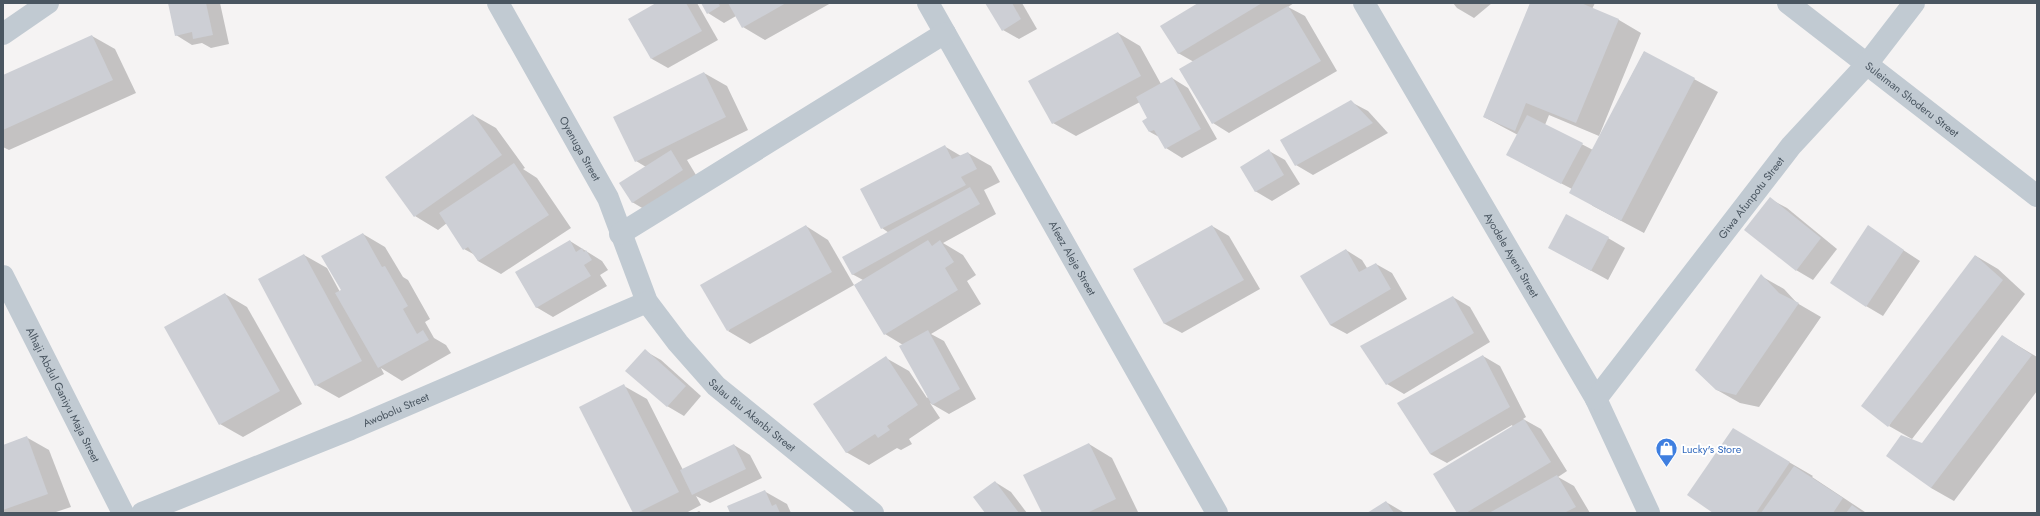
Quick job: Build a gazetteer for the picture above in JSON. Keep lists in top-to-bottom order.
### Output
{
  "streets": {
    "street": [
      "Suleiman Shoderu Street",
      "Oyenuga Street",
      "Giwa Afunpotu Street",
      "Ayodele Ayeni Street",
      "Afeez Aleje Street",
      "Alhaji Abdul Ganiyu Maja Street",
      "Awobolu Street",
      "Salau Biu Akanbi Street"
    ]
  },
  "crossings": [
    ["Suleiman Shoderu Street", "Giwa Afunpotu Street"],
    ["Oyenuga Street", "Awobolu Street"],
    ["Oyenuga Street", "Salau Biu Akanbi Street"],
    ["Giwa Afunpotu Street", "Ayodele Ayeni Street"],
    ["Awobolu Street", "Salau Biu Akanbi Street"]
  ],
  "places": {
    "shop": ["Lucky's Store"]
  }
}
